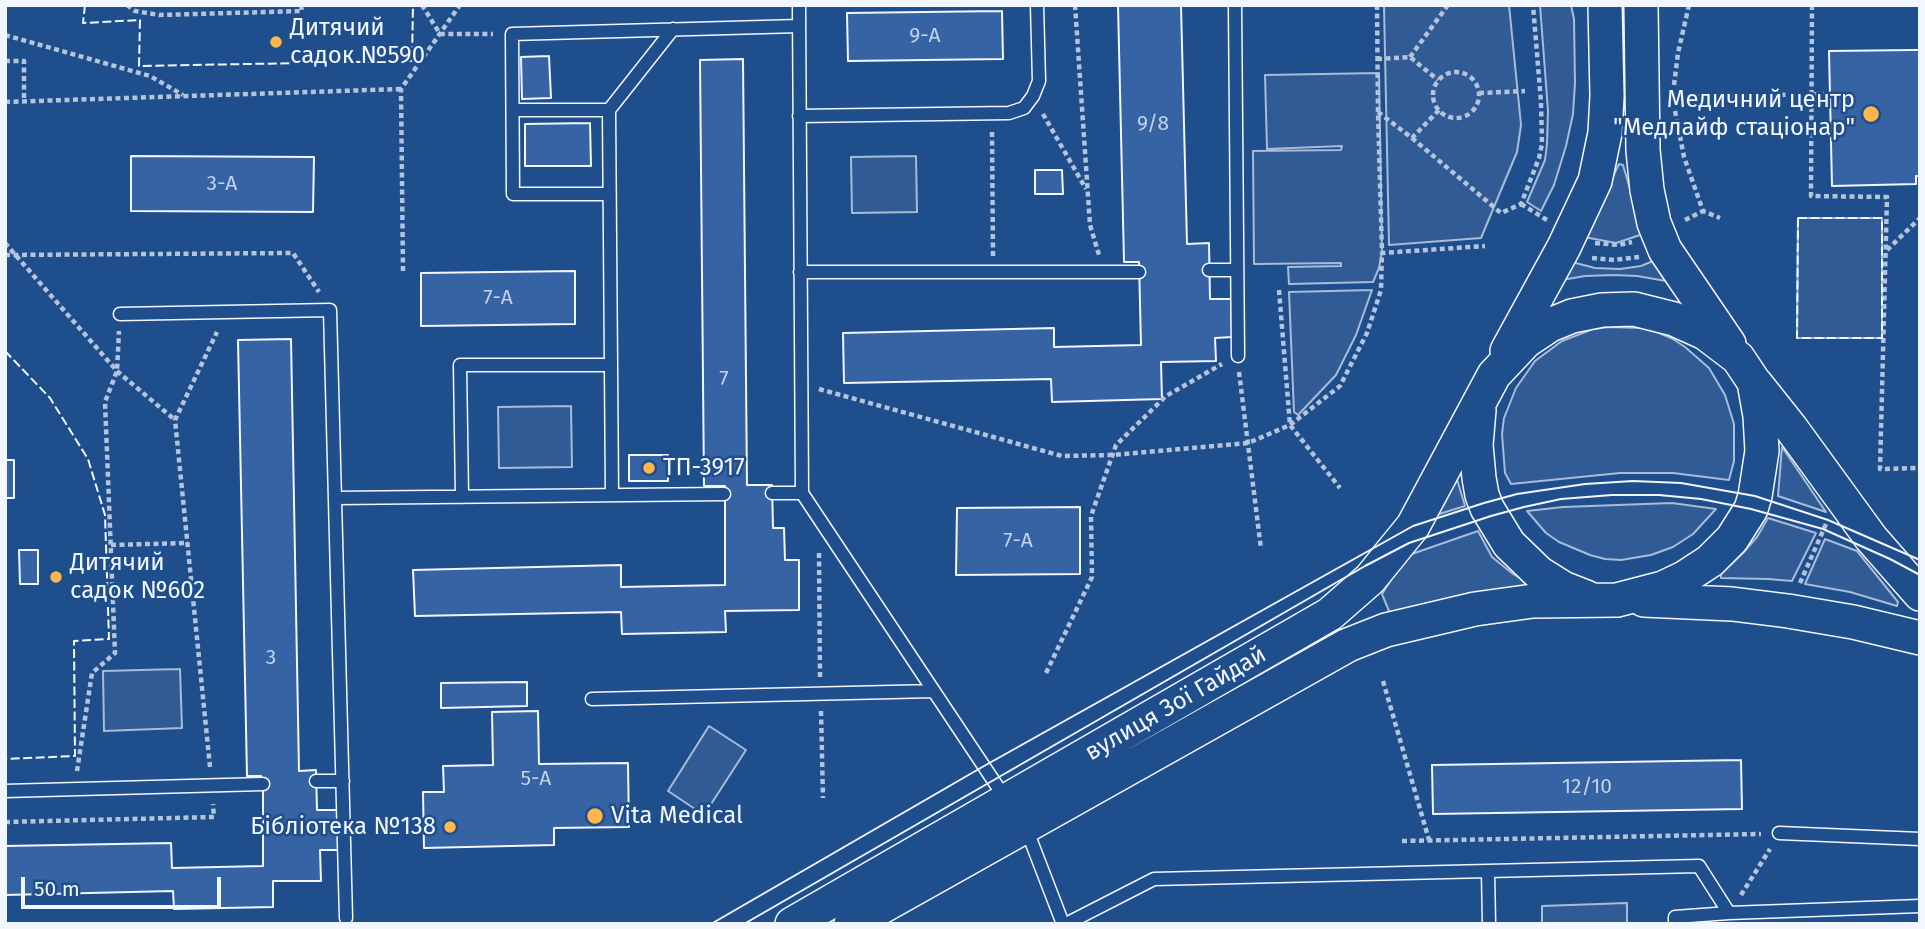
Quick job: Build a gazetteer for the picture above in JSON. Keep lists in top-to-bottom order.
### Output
{
  "streets": {
    "main road": ["вулиця Зої Гайдай"]
  },
  "places": [
    "Дитячий садок №590",
    "Медичний центр \"Медлайф стаціонар\"",
    "ТП-3917",
    "Дитячий садок №602",
    "Vita Medical",
    "Бібліотека №138"
  ],
  "house_numbers": [
    "9-А",
    "9/8",
    "3-А",
    "7-А",
    "7",
    "7-А",
    "3",
    "5-А",
    "12/10"
  ],
  "scale_bar": "50 m"
}
